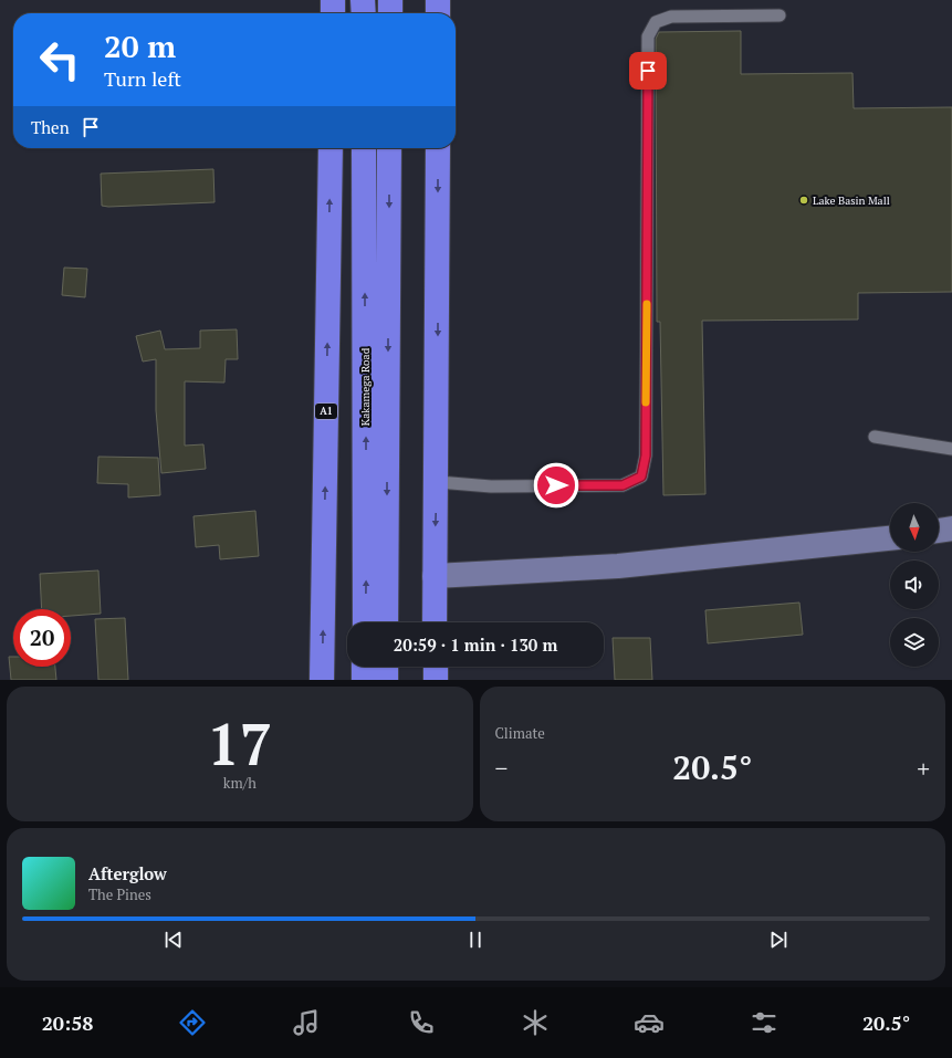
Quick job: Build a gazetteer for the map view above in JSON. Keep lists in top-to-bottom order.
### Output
{
  "streets": {
    "highway": ["Kakamega Road", "A1"]
  },
  "places": ["Lake Basin Mall"],
  "north": "bottom",
  "page": {
    "turn": ["20 m", "Turn left"],
    "then": "Then",
    "limit": "20",
    "trip": "20:59 · 1 min · 130 m",
    "tile": [
      ["17", "km/h"],
      "Climate"
    ],
    "heat": ["−", "20.5°", "+"],
    "song": ["Afterglow", "The Pines"],
    "tabs": ["20:58", "20.5°"]
  }
}
